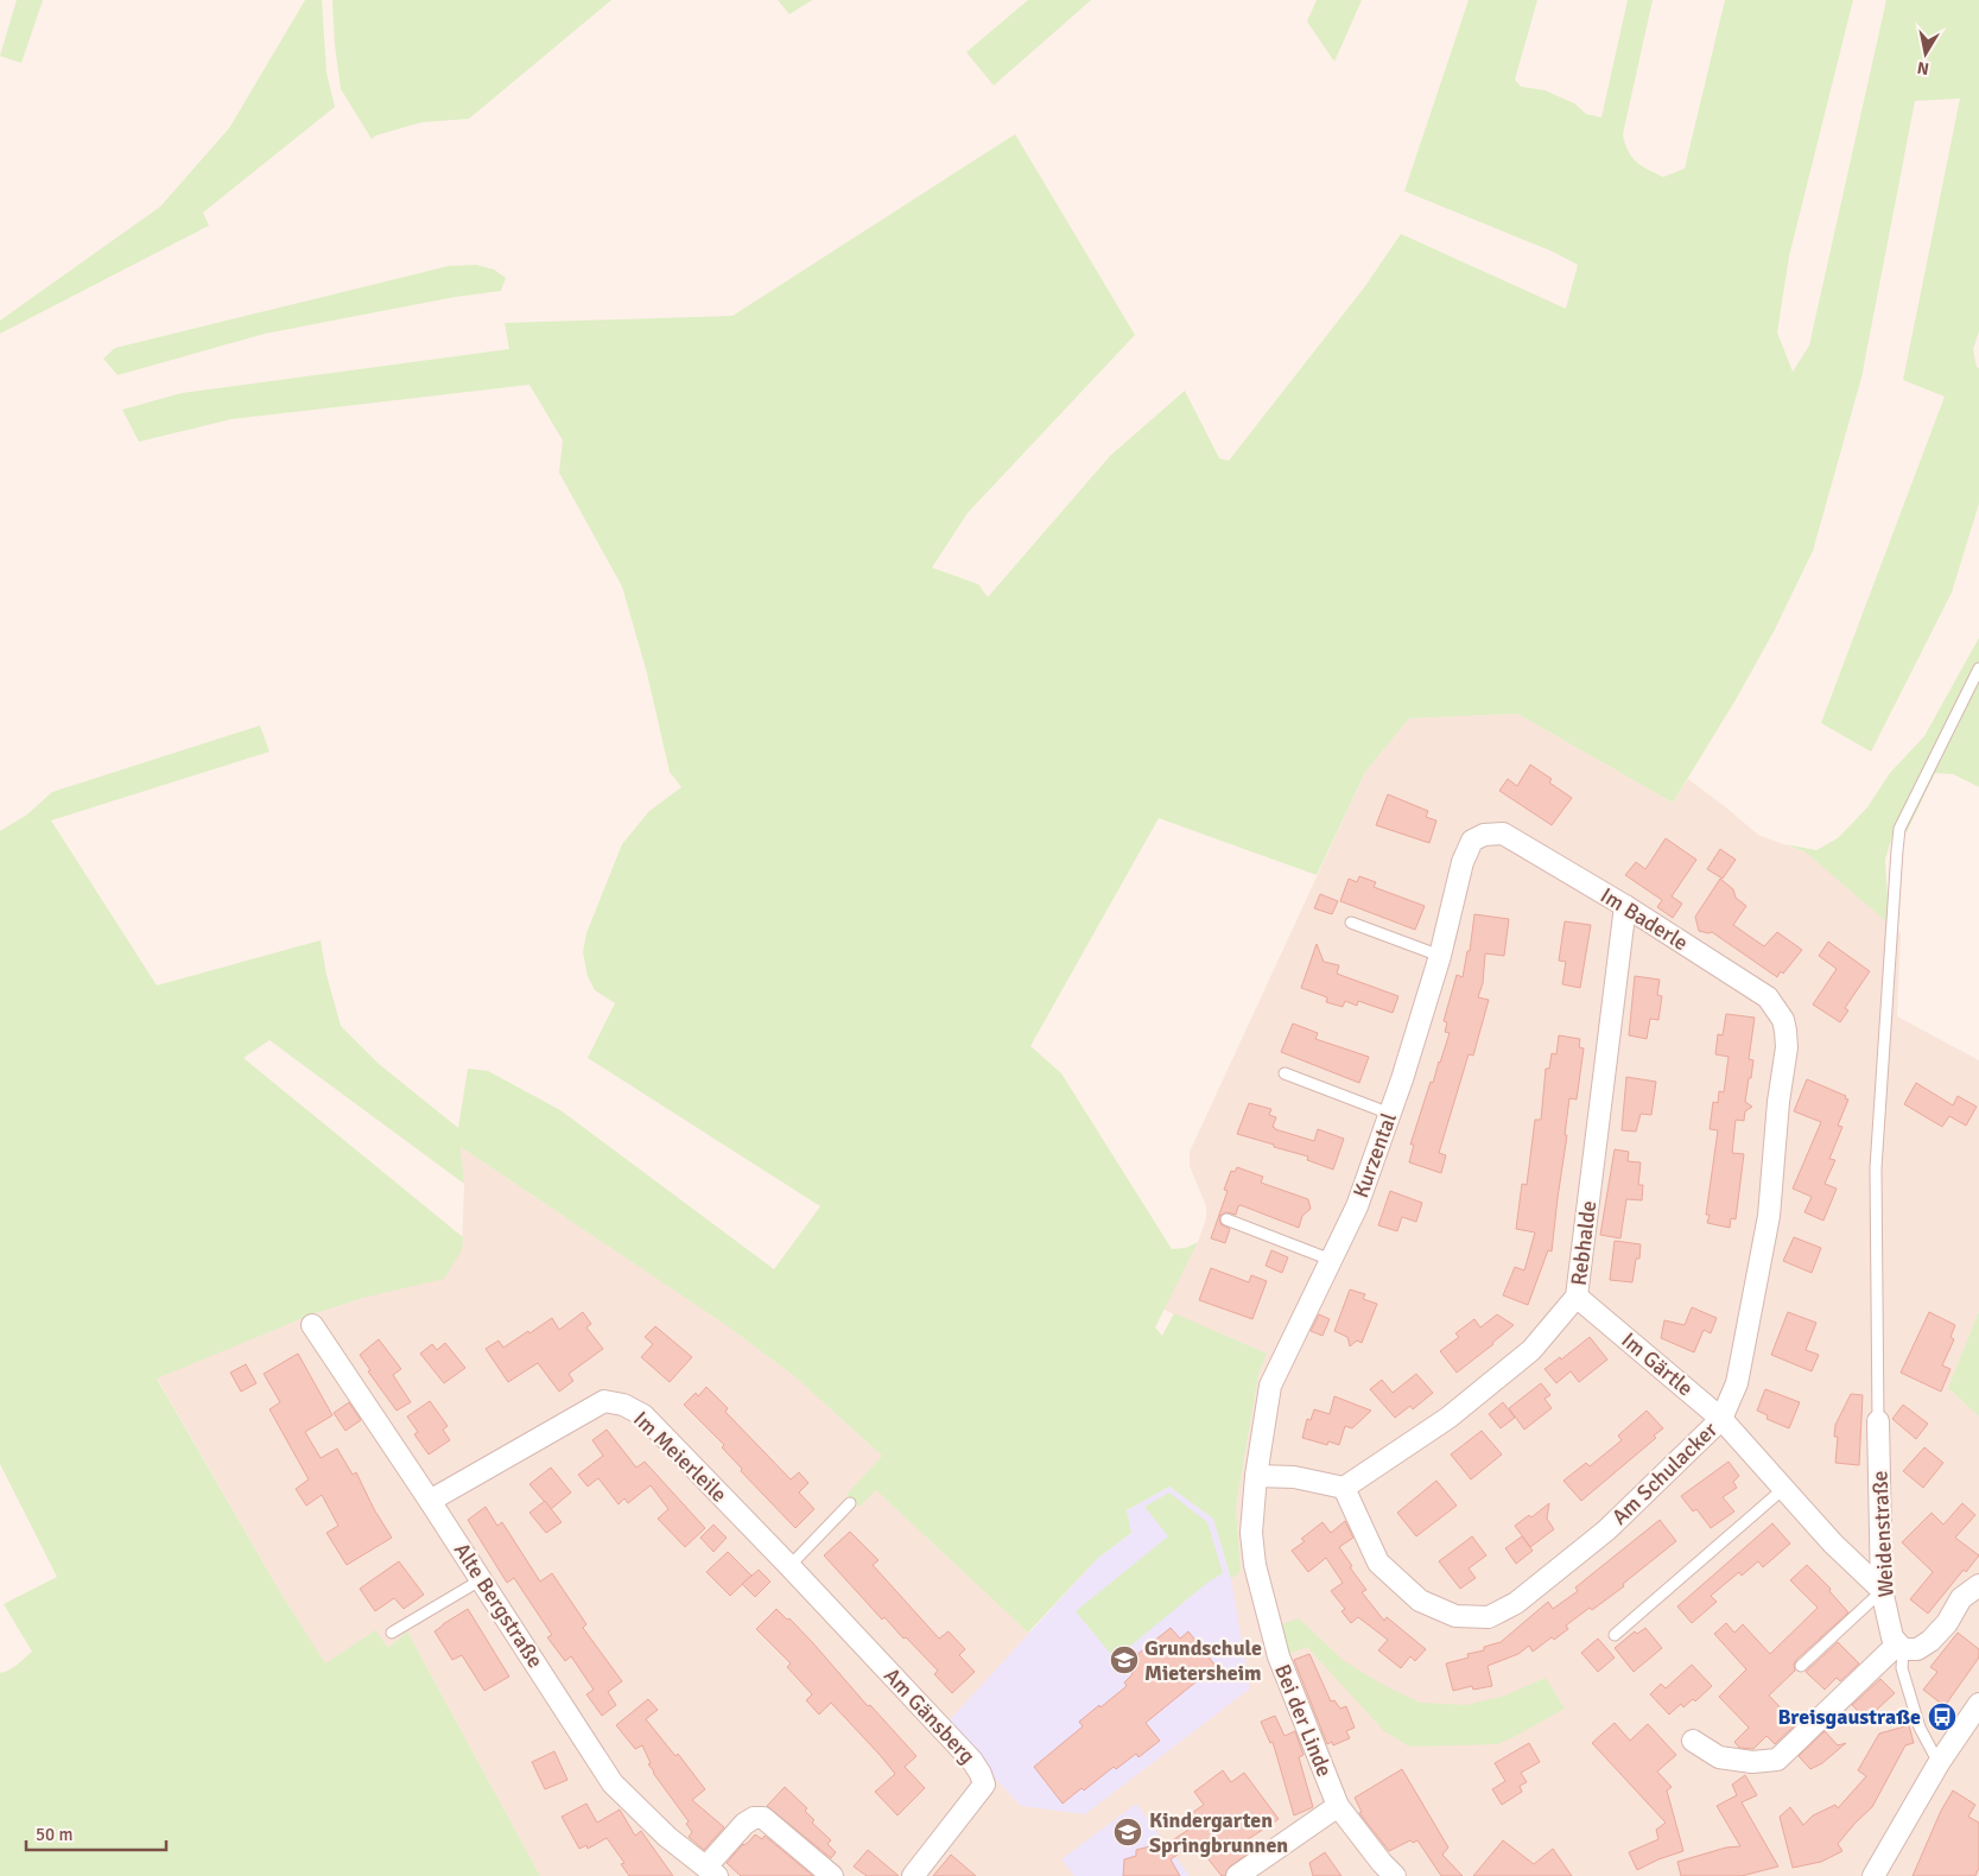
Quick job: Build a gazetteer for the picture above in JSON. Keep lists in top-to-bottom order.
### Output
{
  "streets": {
    "street": [
      "Im Baderle",
      "Kurzental",
      "Rebhalde",
      "Im Gärtle",
      "Im Meierleile",
      "Am Schulacker",
      "Weidenstraße",
      "Alte Bergstraße",
      "Am Gänsberg",
      "Bei der Linde"
    ]
  },
  "crossings": [
    ["Im Baderle", "Kurzental"],
    ["Im Baderle", "Rebhalde"],
    ["Im Baderle", "Am Schulacker"],
    ["Kurzental", "Bei der Linde"],
    ["Rebhalde", "Im Gärtle"],
    ["Rebhalde", "Am Schulacker"],
    ["Im Gärtle", "Am Schulacker"],
    ["Im Gärtle", "Weidenstraße"],
    ["Im Meierleile", "Alte Bergstraße"],
    ["Im Meierleile", "Am Gänsberg"]
  ],
  "places": {
    "school or university": ["Grundschule Mietersheim", "Kindergarten Springbrunnen"],
    "bus stop": ["Breisgaustraße"]
  },
  "scale_bar": "50 m",
  "north": "bottom"
}
